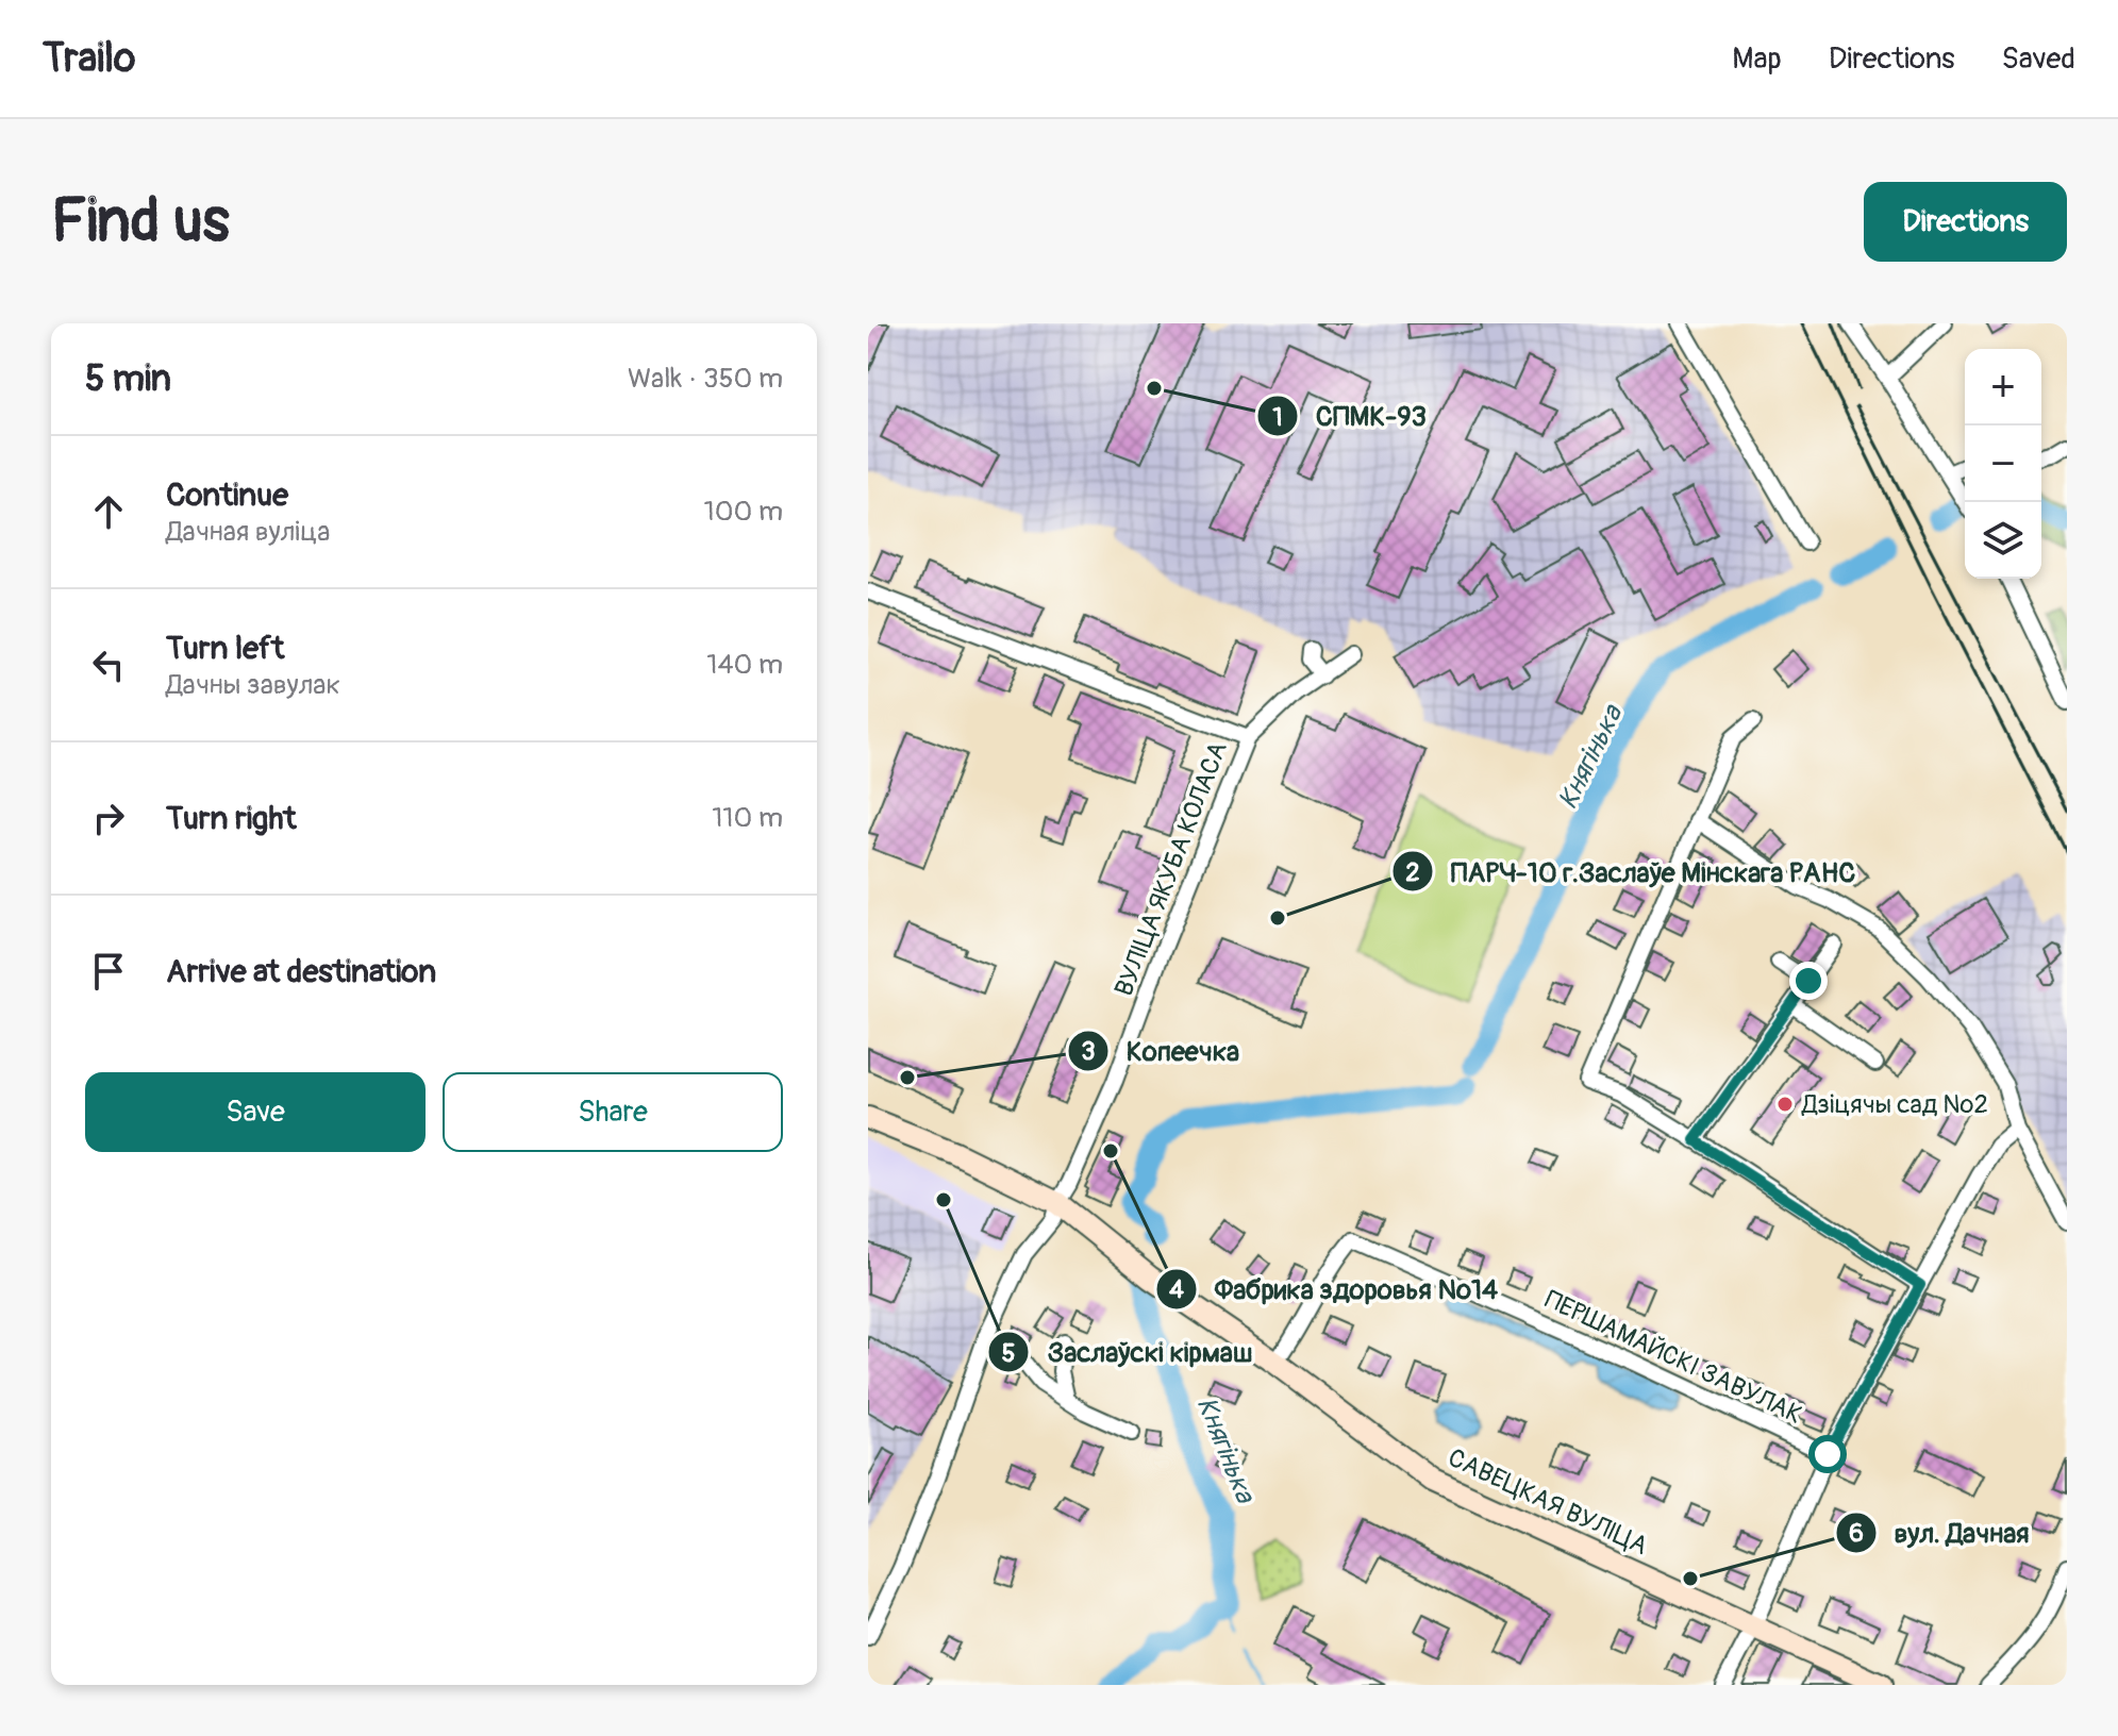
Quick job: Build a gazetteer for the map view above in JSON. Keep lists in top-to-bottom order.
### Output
{
  "streets": {
    "main road": ["САВЕЦКАЯ ВУЛІЦА"],
    "street": ["ВУЛІЦА ЯКУБА КОЛАСА", "ПЕРШАМАЙСКІ ЗАВУЛАК"]
  },
  "crossings": [
    ["ВУЛІЦА ЯКУБА КОЛАСА", "САВЕЦКАЯ ВУЛІЦА"],
    ["ПЕРШАМАЙСКІ ЗАВУЛАК", "САВЕЦКАЯ ВУЛІЦА"]
  ],
  "water": ["Княгінька"],
  "places": [
    "СПМК-93",
    "ПАРЧ-10 г.Заслаўе Мінскага РАНС",
    "Копеечка",
    "Дзіцячы сад №2",
    "Фабрика здоровья №14",
    "Заслаўскі кірмаш",
    "вул. Дачная"
  ],
  "page": {
    "header": "Trailo",
    "nav": ["Map", "Directions", "Saved"],
    "buttons": [
      "Directions",
      ["Save", "Share"]
    ],
    "title": "Find us",
    "heading": ["5 min", "Walk · 350 m"],
    "map_buttons": ["+", "−"],
    "list": [
      ["Continue", "Дачная вуліца", "100 m"],
      ["Turn left", "Дачны завулак", "140 m"],
      ["Turn right", "110 m"],
      "Arrive at destination"
    ]
  }
}
